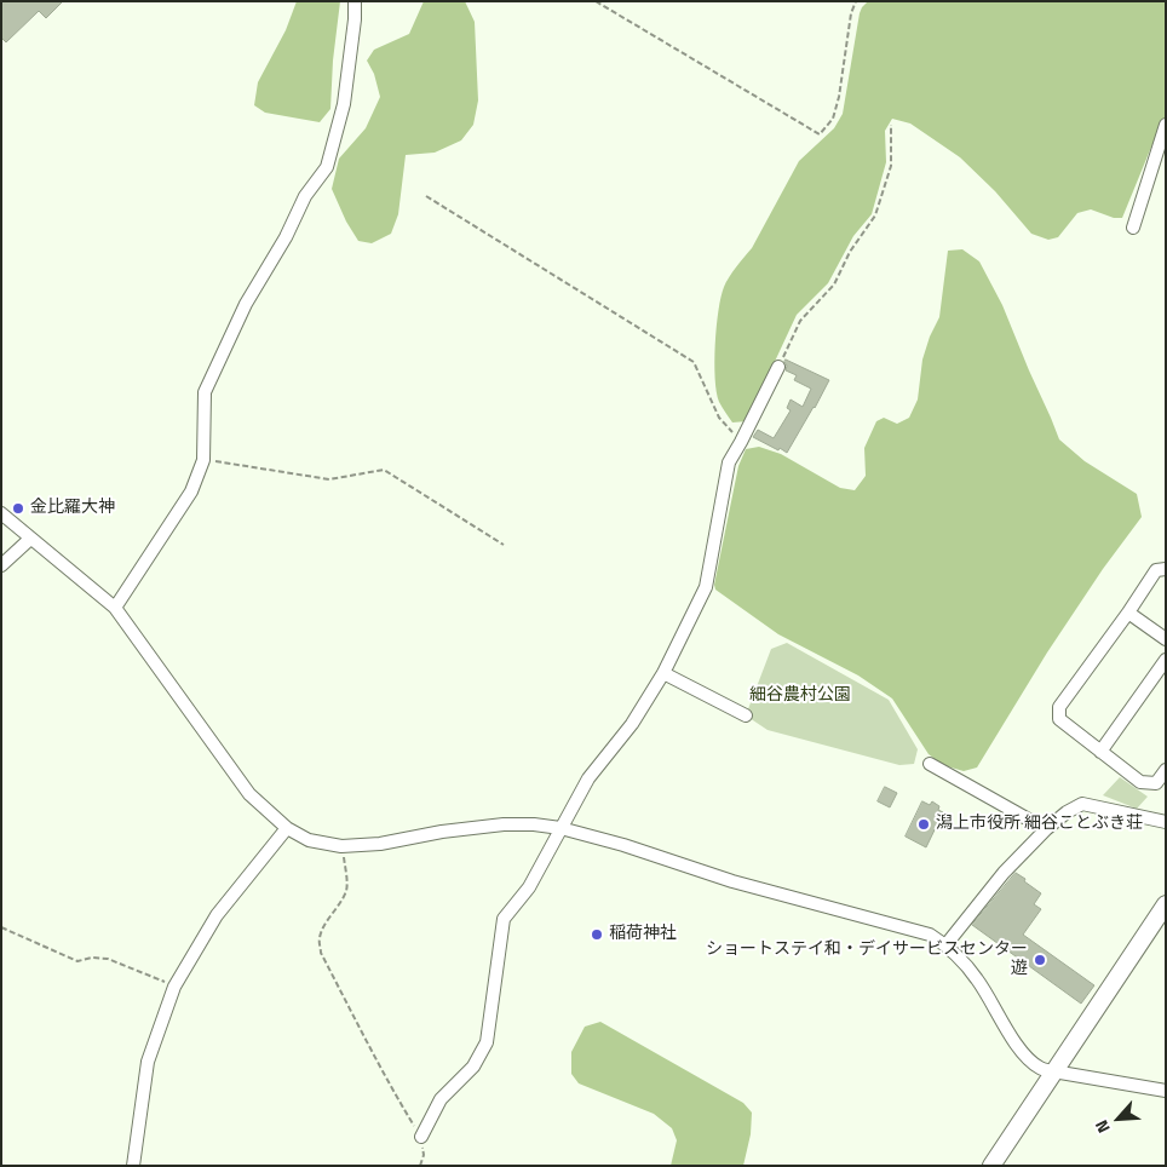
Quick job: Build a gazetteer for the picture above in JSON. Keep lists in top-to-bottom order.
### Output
{
  "parks": ["細谷農村公園"],
  "places": [
    "金比羅大神",
    "潟上市役所 細谷ことぶき荘",
    "稲荷神社",
    "ショートステイ和・デイサービスセンター 遊"
  ],
  "north": "bottom left"
}
